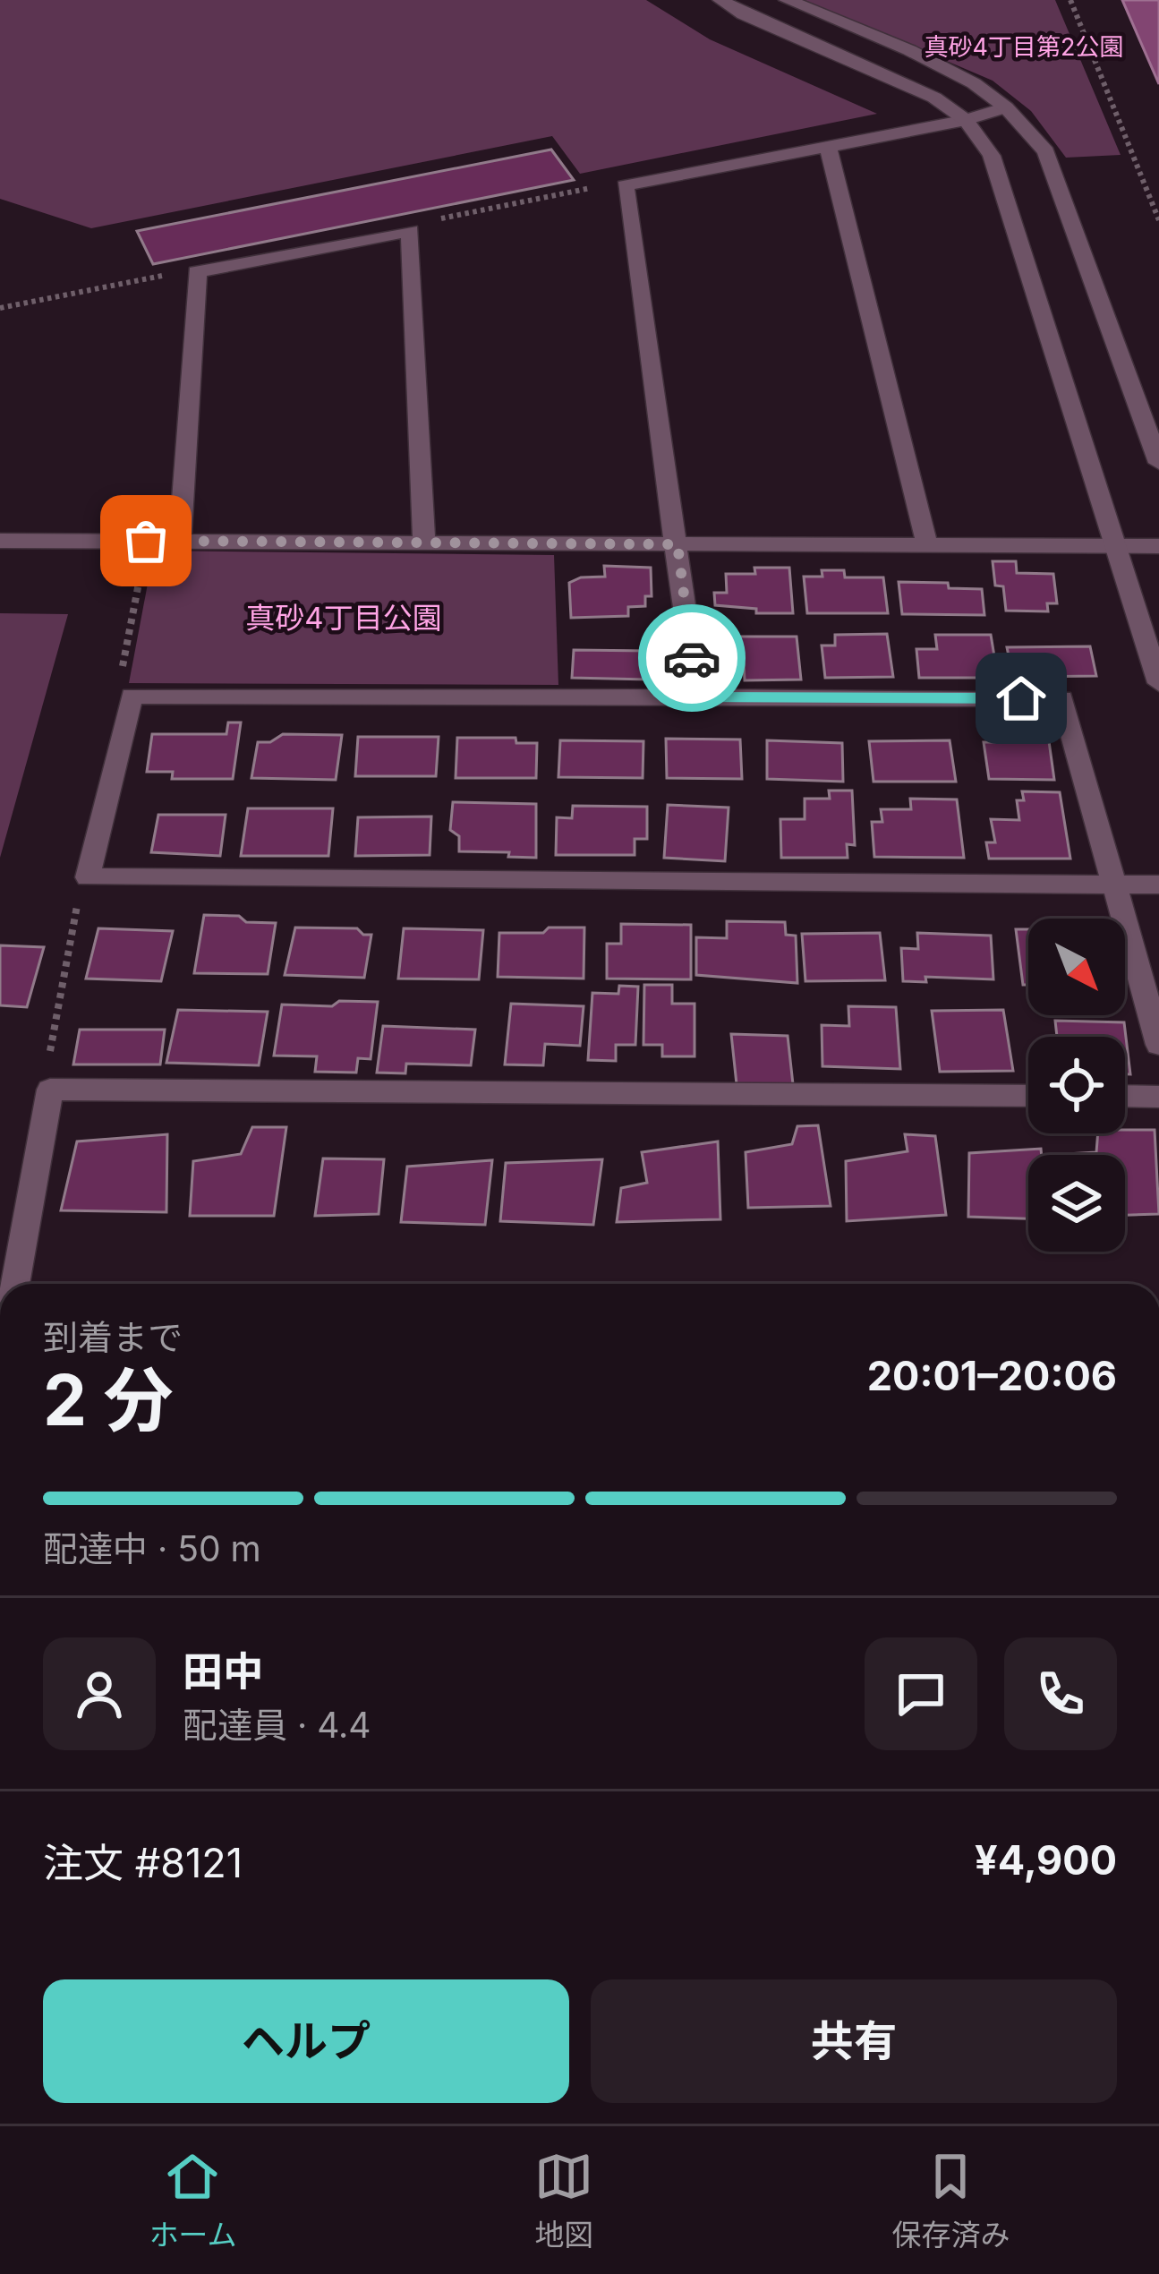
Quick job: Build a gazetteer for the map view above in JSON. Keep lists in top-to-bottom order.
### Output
{
  "parks": ["真砂4丁目第2公園", "真砂4丁目公園"],
  "north": "bottom right",
  "page": {
    "heading": ["2 分", "到着まで", "20:01–20:06"],
    "panel": [
      "田中",
      "配達員 · 4.4",
      "注文 #8121",
      "¥4,900"
    ],
    "bar": "配達中 · 50 m",
    "buttons": ["ヘルプ", "共有"],
    "tabs": ["ホーム", "地図", "保存済み"]
  }
}
